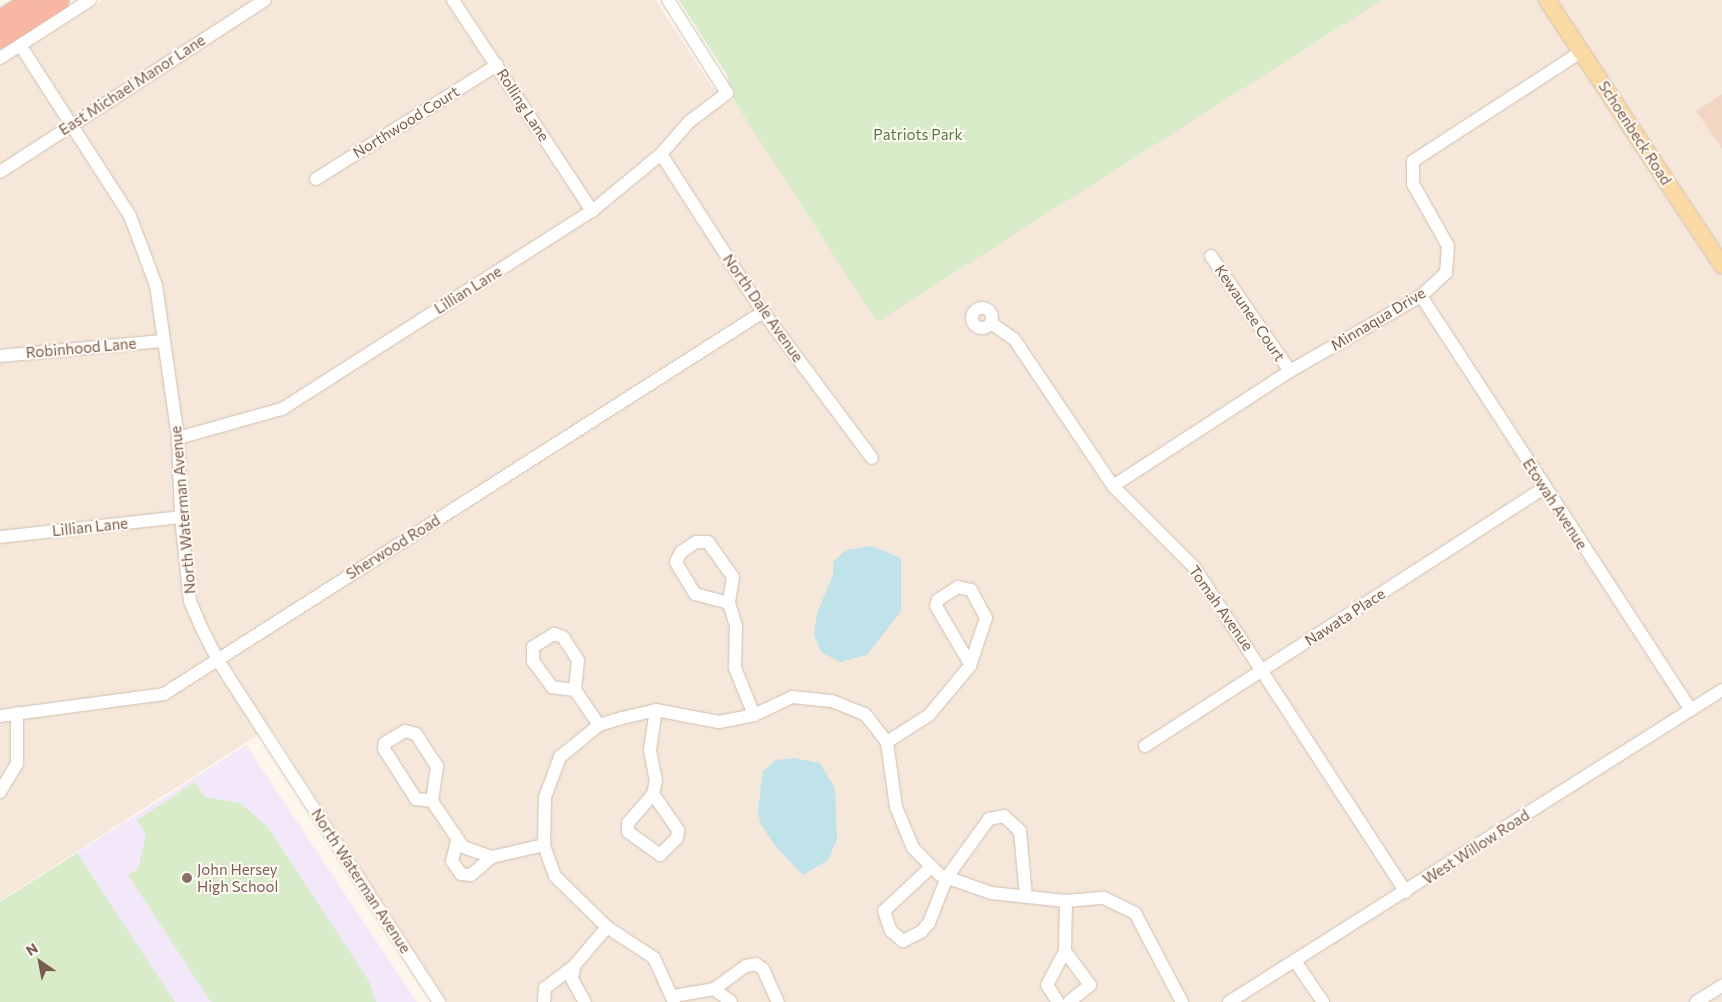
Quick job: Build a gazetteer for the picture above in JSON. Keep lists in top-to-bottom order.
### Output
{
  "streets": {
    "main road": ["Schoenbeck Road"],
    "street": [
      "East Michael Manor Lane",
      "Rolling Lane",
      "Northwood Court",
      "Lillian Lane",
      "North Dale Avenue",
      "Kewaunee Court",
      "Minnaqua Drive",
      "Robinhood Lane",
      "Etowah Avenue",
      "North Waterman Avenue",
      "Sherwood Road",
      "Tomah Avenue",
      "Nawata Place",
      "West Willow Road"
    ]
  },
  "crossings": [
    ["East Michael Manor Lane", "North Waterman Avenue"],
    ["Rolling Lane", "Northwood Court"],
    ["Rolling Lane", "Lillian Lane"],
    ["Schoenbeck Road", "Minnaqua Drive"],
    ["Lillian Lane", "North Dale Avenue"],
    ["Lillian Lane", "North Waterman Avenue"],
    ["North Dale Avenue", "Sherwood Road"],
    ["Kewaunee Court", "Minnaqua Drive"],
    ["Minnaqua Drive", "Etowah Avenue"],
    ["Minnaqua Drive", "Tomah Avenue"],
    ["Robinhood Lane", "North Waterman Avenue"],
    ["Etowah Avenue", "Nawata Place"],
    ["Etowah Avenue", "West Willow Road"],
    ["North Waterman Avenue", "Sherwood Road"],
    ["Tomah Avenue", "Nawata Place"],
    ["Tomah Avenue", "West Willow Road"]
  ],
  "parks": ["Patriots Park"],
  "places": ["John Hersey High School"],
  "north": "top left"
}
